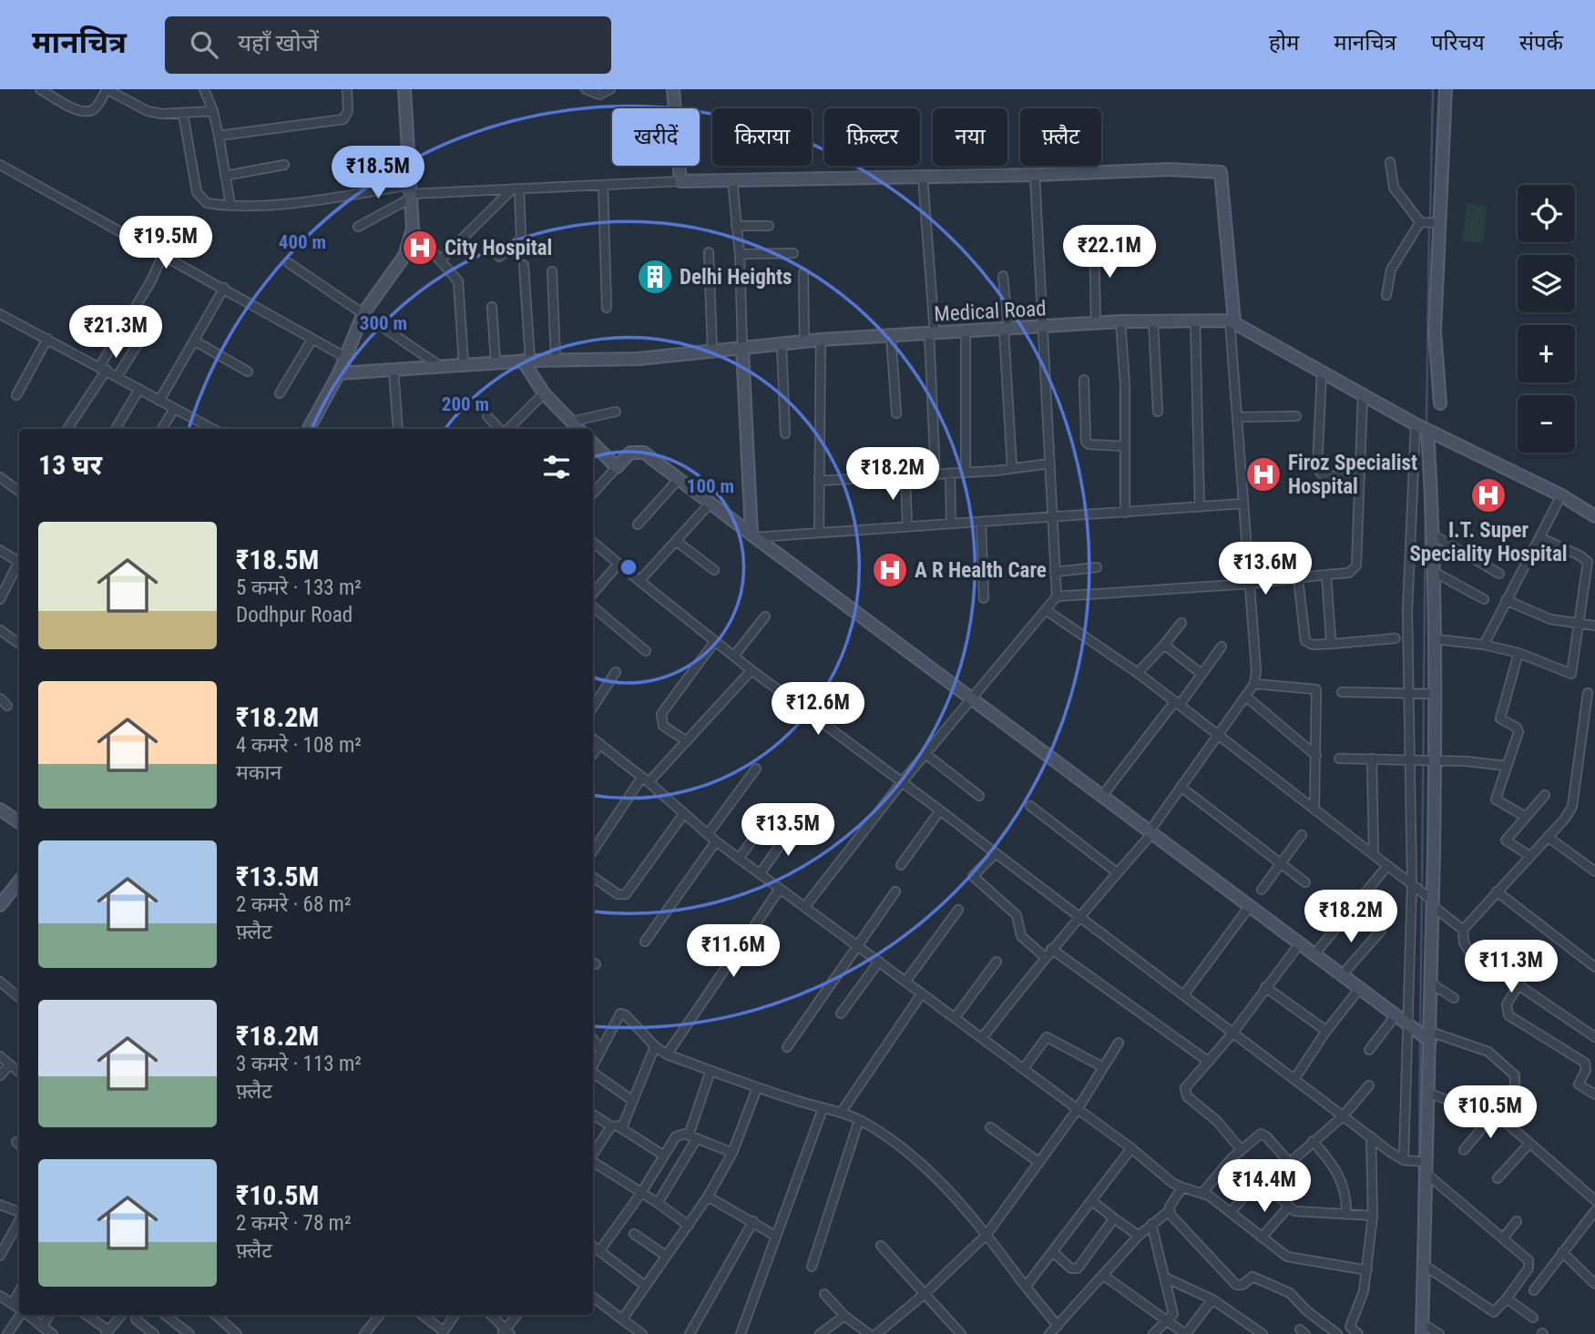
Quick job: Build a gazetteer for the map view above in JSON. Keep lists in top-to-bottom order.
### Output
{
  "streets": {
    "street": ["Medical Road"]
  },
  "places": {
    "hospital": [
      "City Hospital",
      "Firoz Specialist Hospital",
      "I.T. Super Speciality Hospital",
      "A R Health Care"
    ],
    "building": ["Delhi Heights"]
  },
  "page": {
    "header": "मानचित्र",
    "search": "यहाँ खोजें",
    "nav": [
      "होम",
      "मानचित्र",
      "परिचय",
      "संपर्क"
    ],
    "chip": [
      "खरीदें",
      "किराया",
      "फ़िल्टर",
      "नया",
      "फ़्लैट"
    ],
    "price": [
      "₹18.5M",
      "₹19.5M",
      "₹22.1M",
      "₹21.3M",
      "₹18.2M",
      "₹13.6M",
      "₹12.6M",
      "₹13.5M",
      "₹18.2M",
      "₹11.6M",
      "₹11.3M",
      "₹10.5M",
      "₹14.4M"
    ],
    "map_buttons": ["+", "−"],
    "heading": "13 घर",
    "list": [
      {
        "name": "₹18.5M",
        "note": "5 कमरे · 133 m² · Dodhpur Road"
      },
      {
        "name": "₹18.2M",
        "note": "4 कमरे · 108 m² · मकान"
      },
      {
        "name": "₹13.5M",
        "note": "2 कमरे · 68 m² · फ़्लैट"
      },
      {
        "name": "₹18.2M",
        "note": "3 कमरे · 113 m² · फ़्लैट"
      },
      {
        "name": "₹10.5M",
        "note": "2 कमरे · 78 m² · फ़्लैट"
      }
    ]
  },
  "rings": [
    "400 m",
    "300 m",
    "200 m",
    "100 m"
  ]
}
